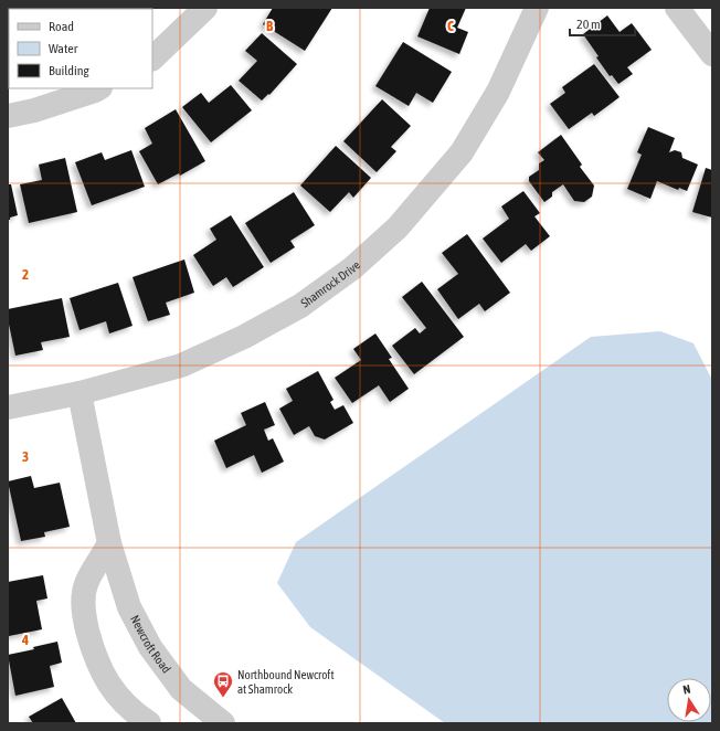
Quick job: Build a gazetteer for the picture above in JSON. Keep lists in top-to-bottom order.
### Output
{
  "streets": {
    "street": ["Shamrock Drive", "Newcroft Road"]
  },
  "crossings": [
    ["Shamrock Drive", "Newcroft Road"]
  ],
  "places": {
    "bus stop": ["Northbound Newcroft at Shamrock"]
  },
  "legend": ["Road", "Water", "Building"],
  "scale_bar": "20 m",
  "north": "top",
  "grid": {
    "columns": ["B", "C"],
    "rows": ["2", "3", "4"]
  }
}
